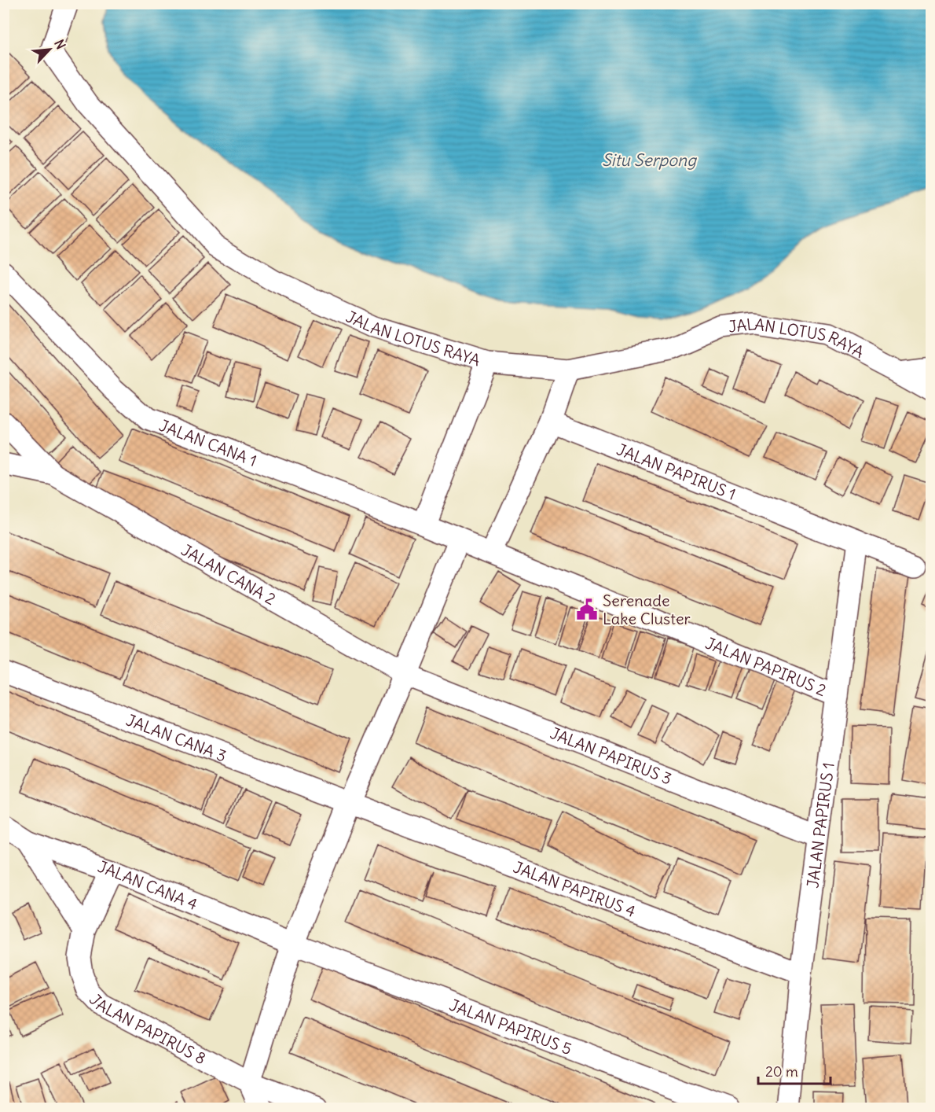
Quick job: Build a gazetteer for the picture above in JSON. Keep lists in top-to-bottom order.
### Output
{
  "streets": {
    "street": [
      "JALAN LOTUS RAYA",
      "JALAN CANA 1",
      "JALAN PAPIRUS 1",
      "JALAN CANA 2",
      "JALAN PAPIRUS 2",
      "JALAN CANA 3",
      "JALAN PAPIRUS 3",
      "JALAN CANA 4",
      "JALAN PAPIRUS 4",
      "JALAN PAPIRUS 8",
      "JALAN PAPIRUS 5"
    ]
  },
  "crossings": [
    ["JALAN CANA 1", "JALAN PAPIRUS 2"],
    ["JALAN PAPIRUS 1", "JALAN PAPIRUS 2"],
    ["JALAN PAPIRUS 1", "JALAN PAPIRUS 3"],
    ["JALAN PAPIRUS 1", "JALAN PAPIRUS 4"],
    ["JALAN CANA 2", "JALAN PAPIRUS 3"],
    ["JALAN CANA 3", "JALAN PAPIRUS 4"],
    ["JALAN CANA 4", "JALAN PAPIRUS 8"],
    ["JALAN CANA 4", "JALAN PAPIRUS 5"]
  ],
  "water": ["Situ Serpong"],
  "places": {
    "public building": ["Serenade Lake Cluster"]
  },
  "scale_bar": "20 m",
  "north": "top right"
}
